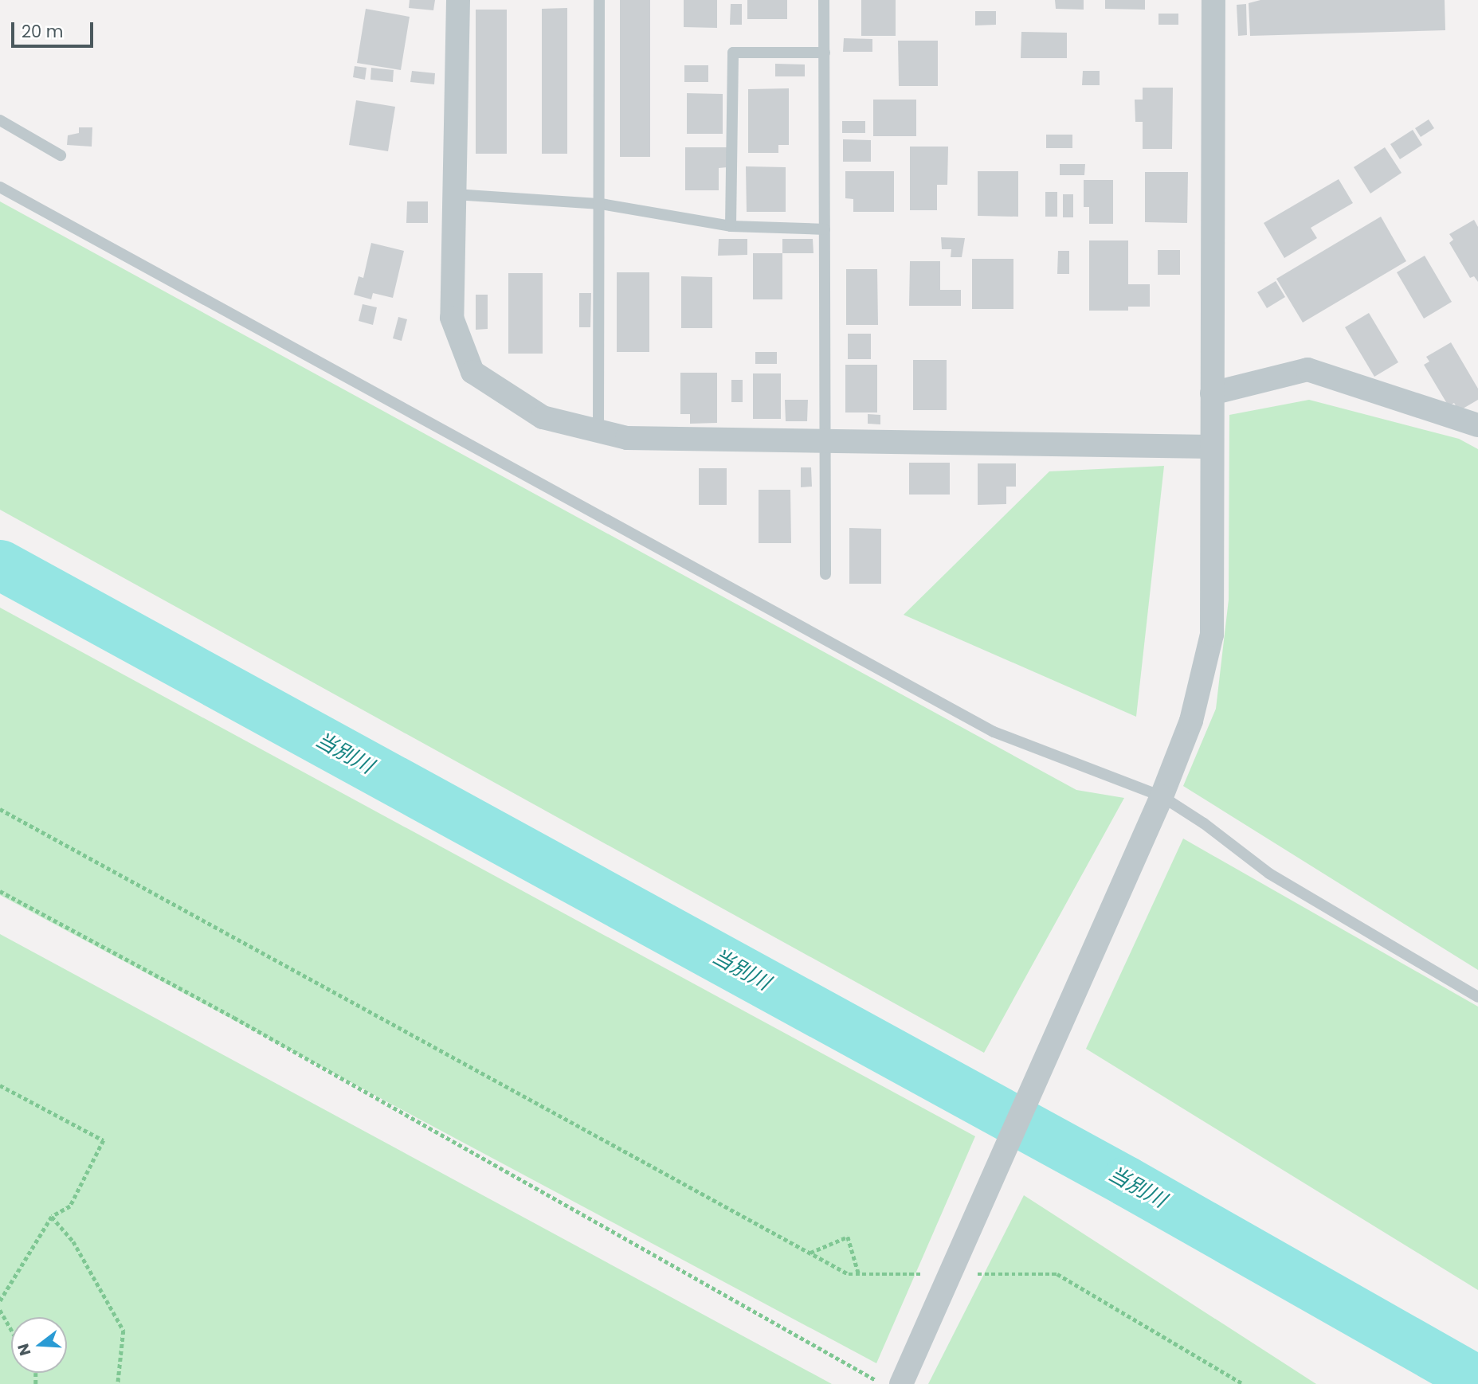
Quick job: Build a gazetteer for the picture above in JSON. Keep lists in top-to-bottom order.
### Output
{
  "water": ["当別川"],
  "scale_bar": "20 m",
  "north": "left"
}
